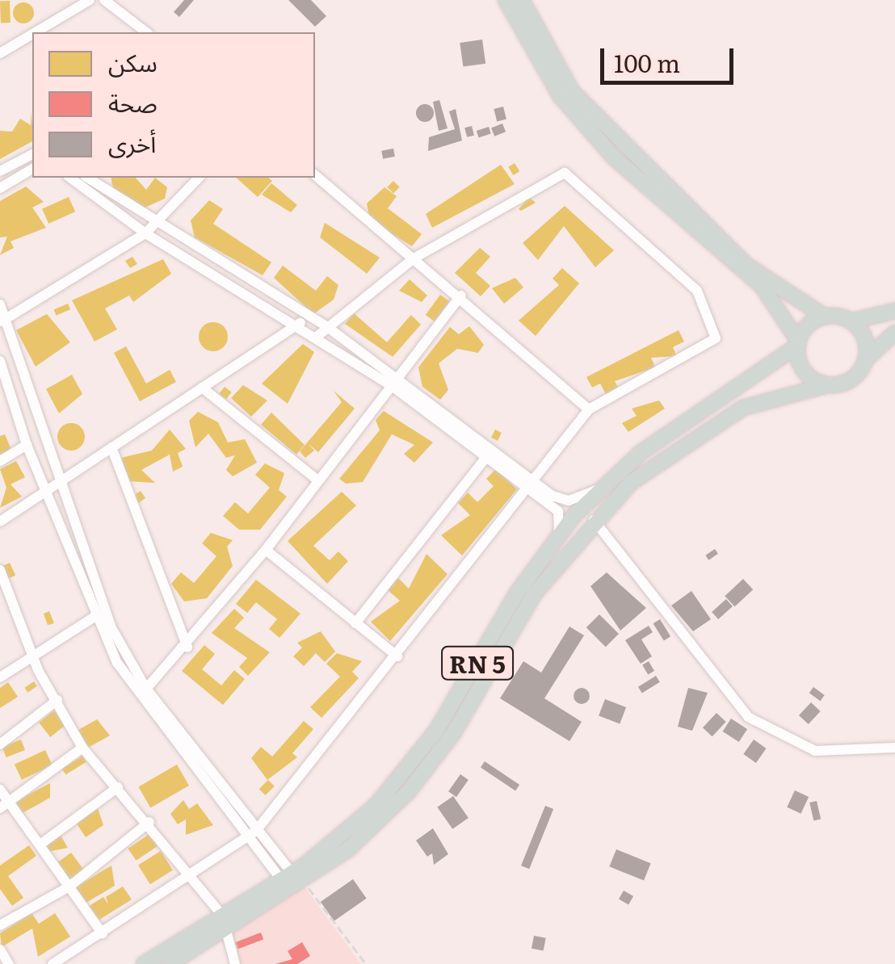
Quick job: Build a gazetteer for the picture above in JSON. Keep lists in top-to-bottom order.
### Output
{
  "streets": {
    "highway": ["RN 5"]
  },
  "legend": ["سكن", "صحة", "أخرى"],
  "scale_bar": "100 m"
}
